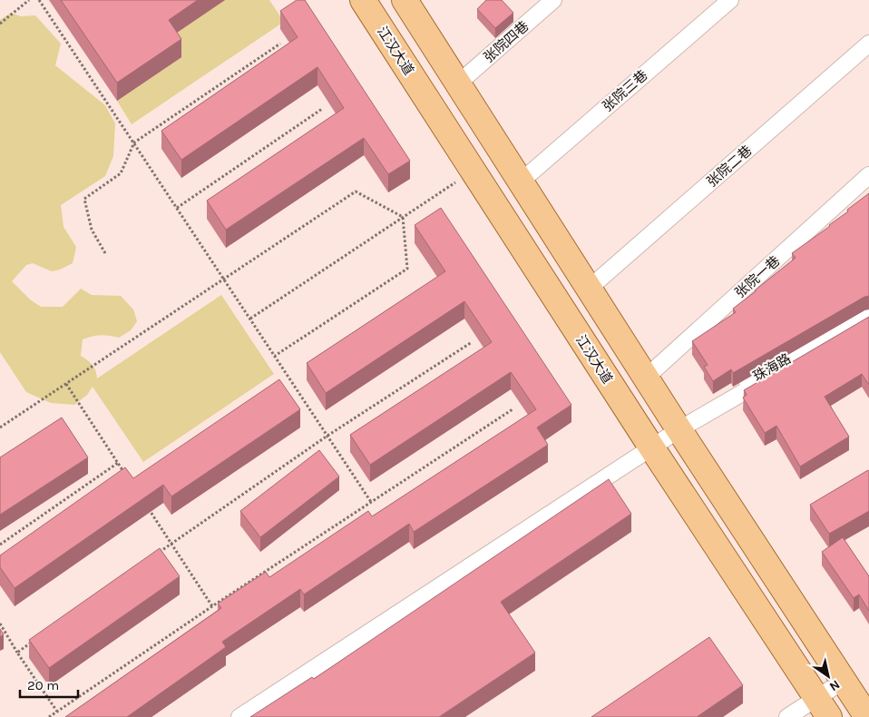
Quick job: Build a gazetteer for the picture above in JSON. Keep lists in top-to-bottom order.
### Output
{
  "streets": {
    "main road": ["江汉大道"],
    "street": [
      "张院四巷",
      "张院三巷",
      "张院二巷",
      "张院一巷",
      "珠海路"
    ]
  },
  "scale_bar": "20 m",
  "north": "bottom right"
}
